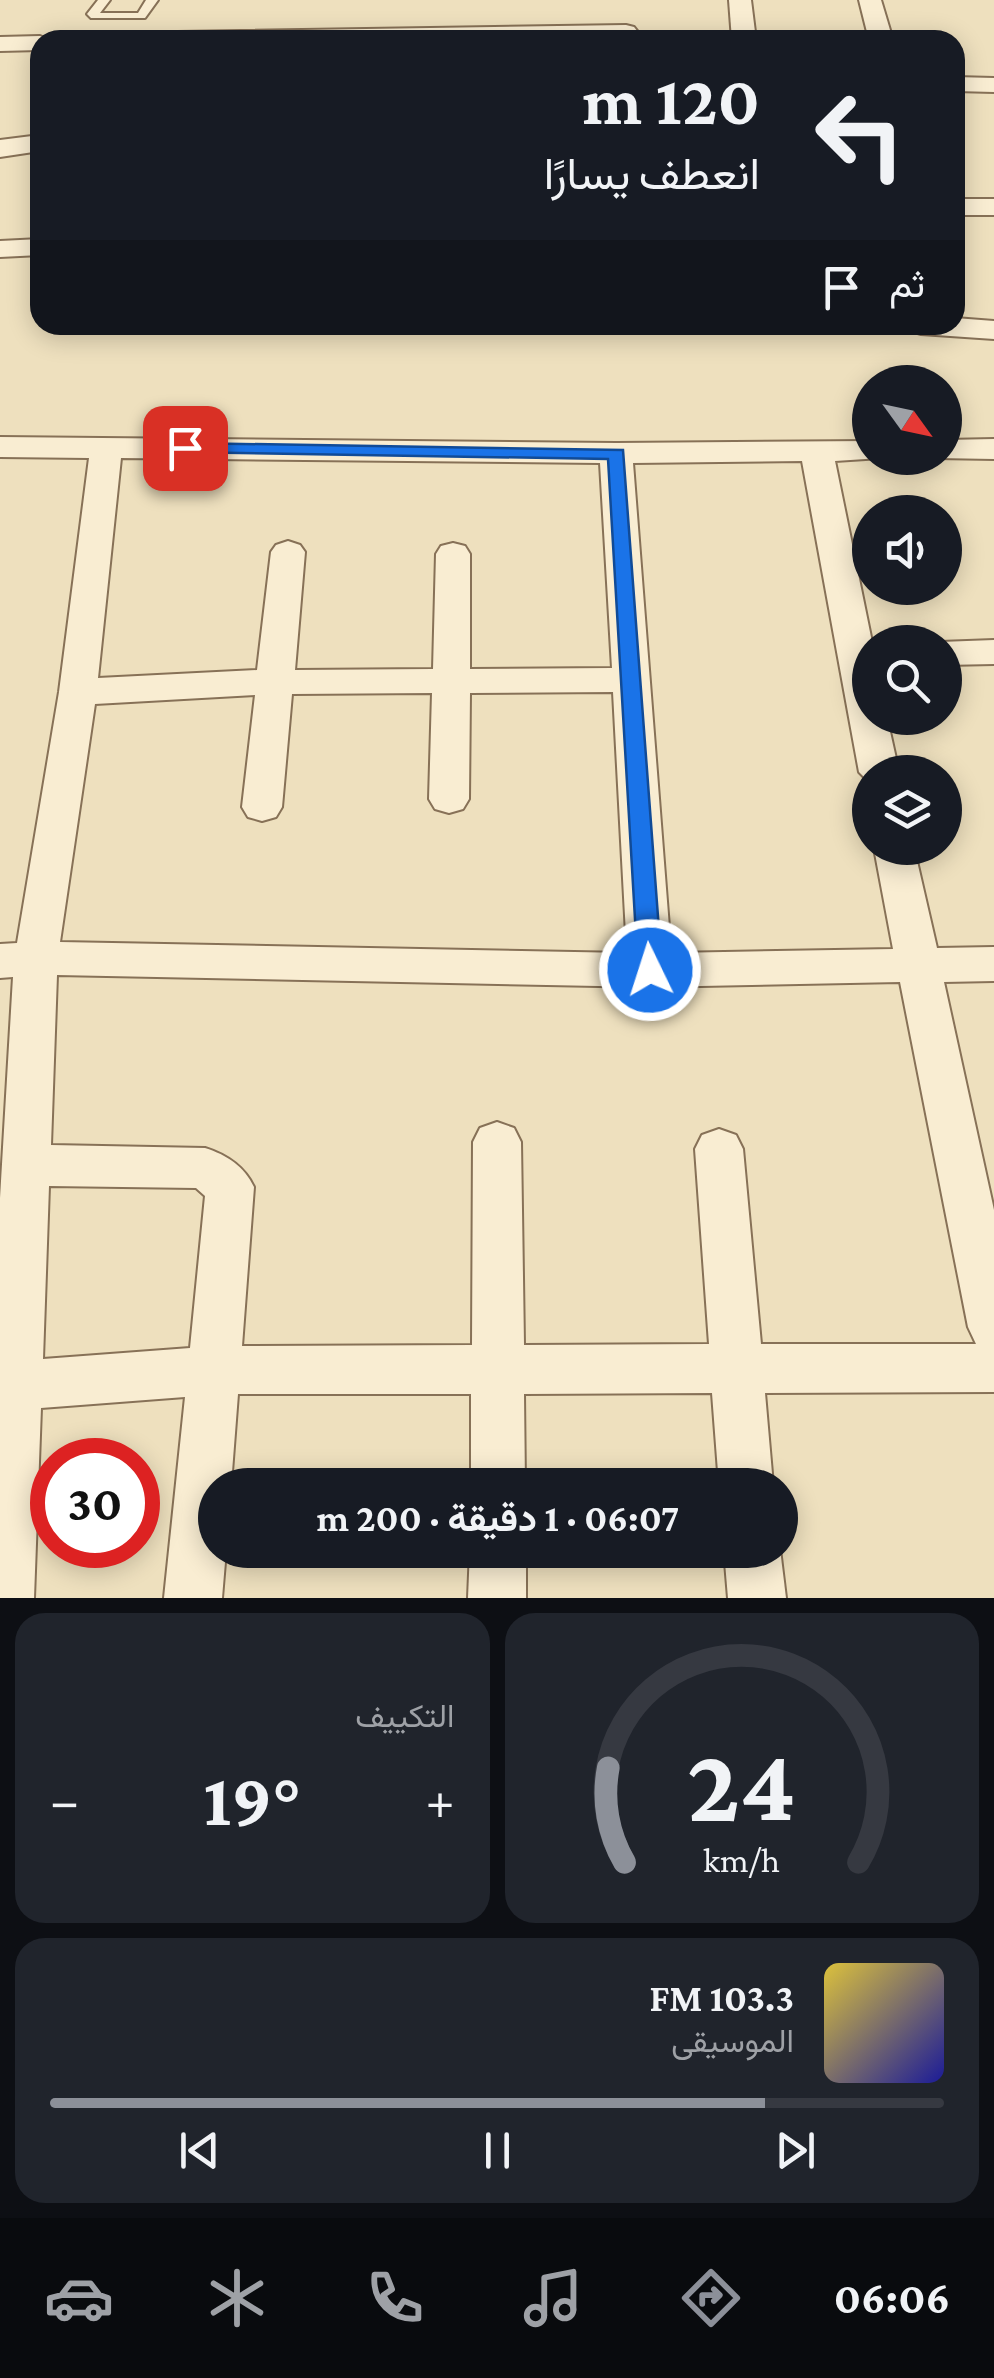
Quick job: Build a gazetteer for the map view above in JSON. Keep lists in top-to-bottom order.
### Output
{
  "north": "bottom right",
  "page": {
    "turn": ["120 m", "انعطف يسارًا"],
    "then": "ثم",
    "limit": "30",
    "trip": "06:07 · 1 دقيقة · 200 m",
    "tile": "التكييف",
    "heat": ["−", "19°", "+"],
    "song": ["103.3 FM", "الموسيقى"],
    "tabs": "06:06",
    "gauge": ["24", "km/h"]
  }
}
